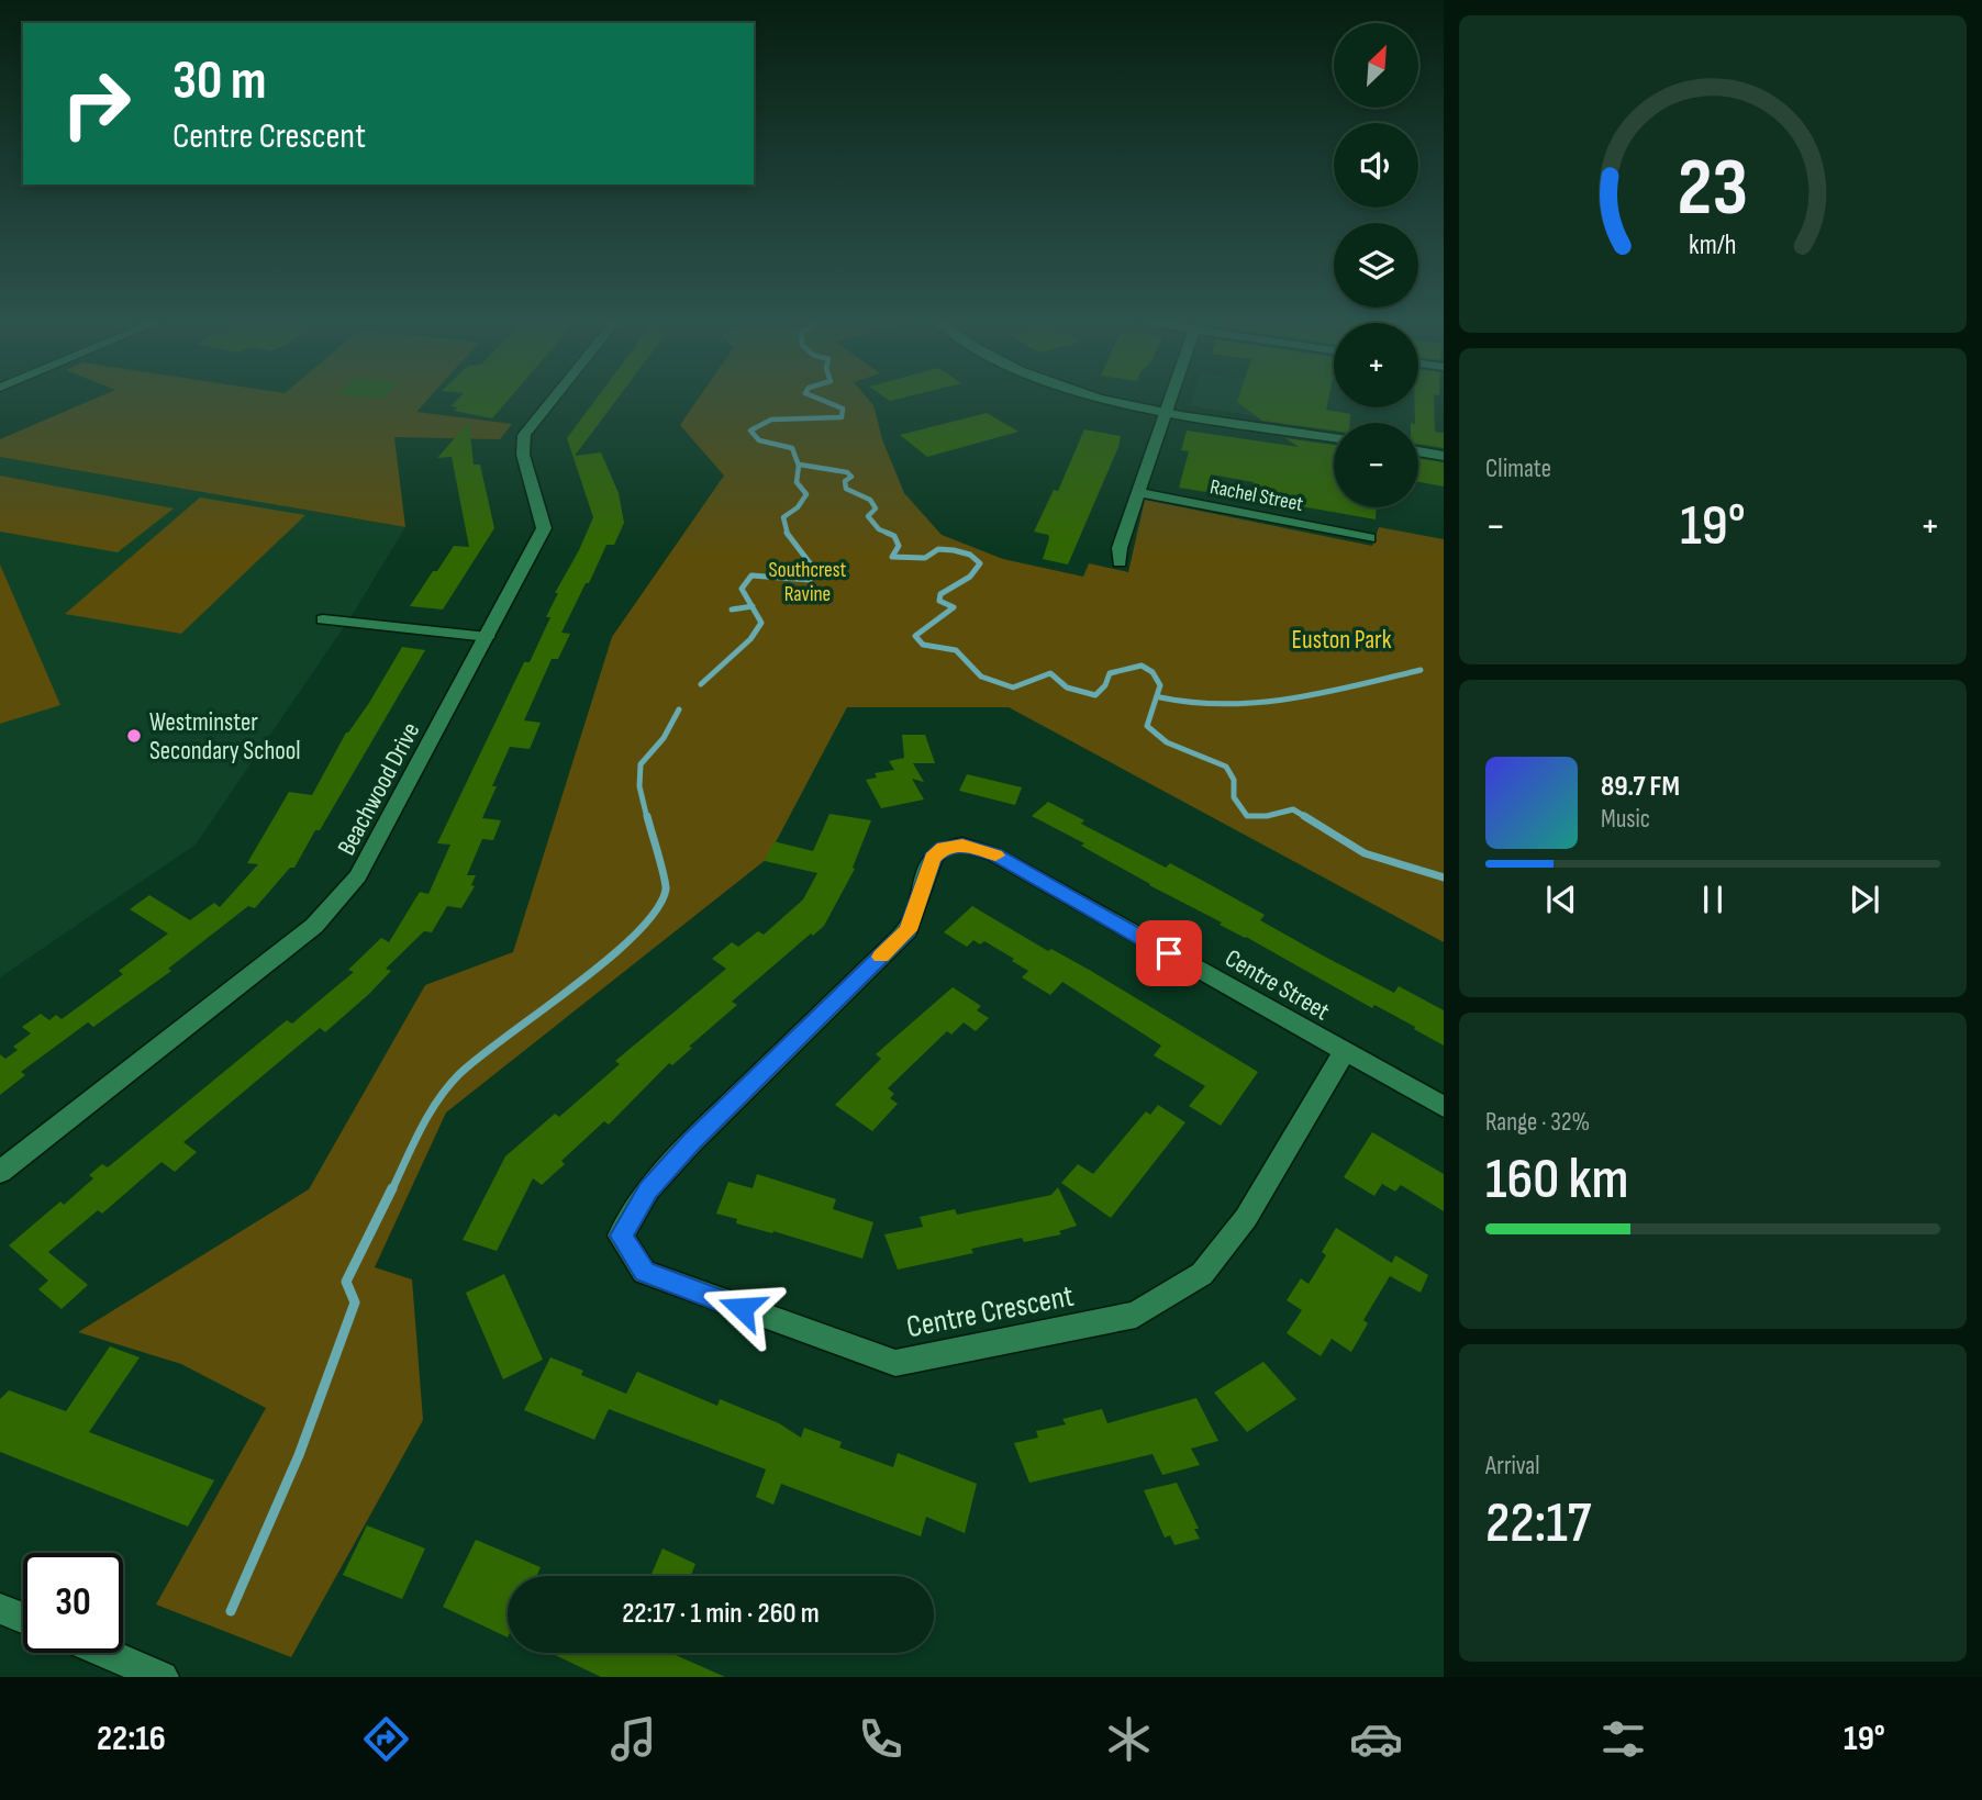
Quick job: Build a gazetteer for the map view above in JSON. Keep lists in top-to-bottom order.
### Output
{
  "streets": {
    "street": [
      "Rachel Street",
      "Beachwood Drive",
      "Centre Street",
      "Centre Crescent"
    ]
  },
  "crossings": [
    ["Centre Street", "Centre Crescent"]
  ],
  "parks": ["Southcrest Ravine", "Euston Park"],
  "places": ["Westminster Secondary School"],
  "north": "top right",
  "page": {
    "map_buttons": ["+", "−"],
    "turn": ["30 m", "Centre Crescent"],
    "tile": [
      "Climate",
      ["Range · 32%", "160 km"],
      ["Arrival", "22:17"]
    ],
    "heat": ["−", "19°", "+"],
    "song": ["89.7 FM", "Music"],
    "limit": "30",
    "trip": "22:17 · 1 min · 260 m",
    "tabs": ["22:16", "19°"],
    "gauge": ["23", "km/h"]
  }
}
